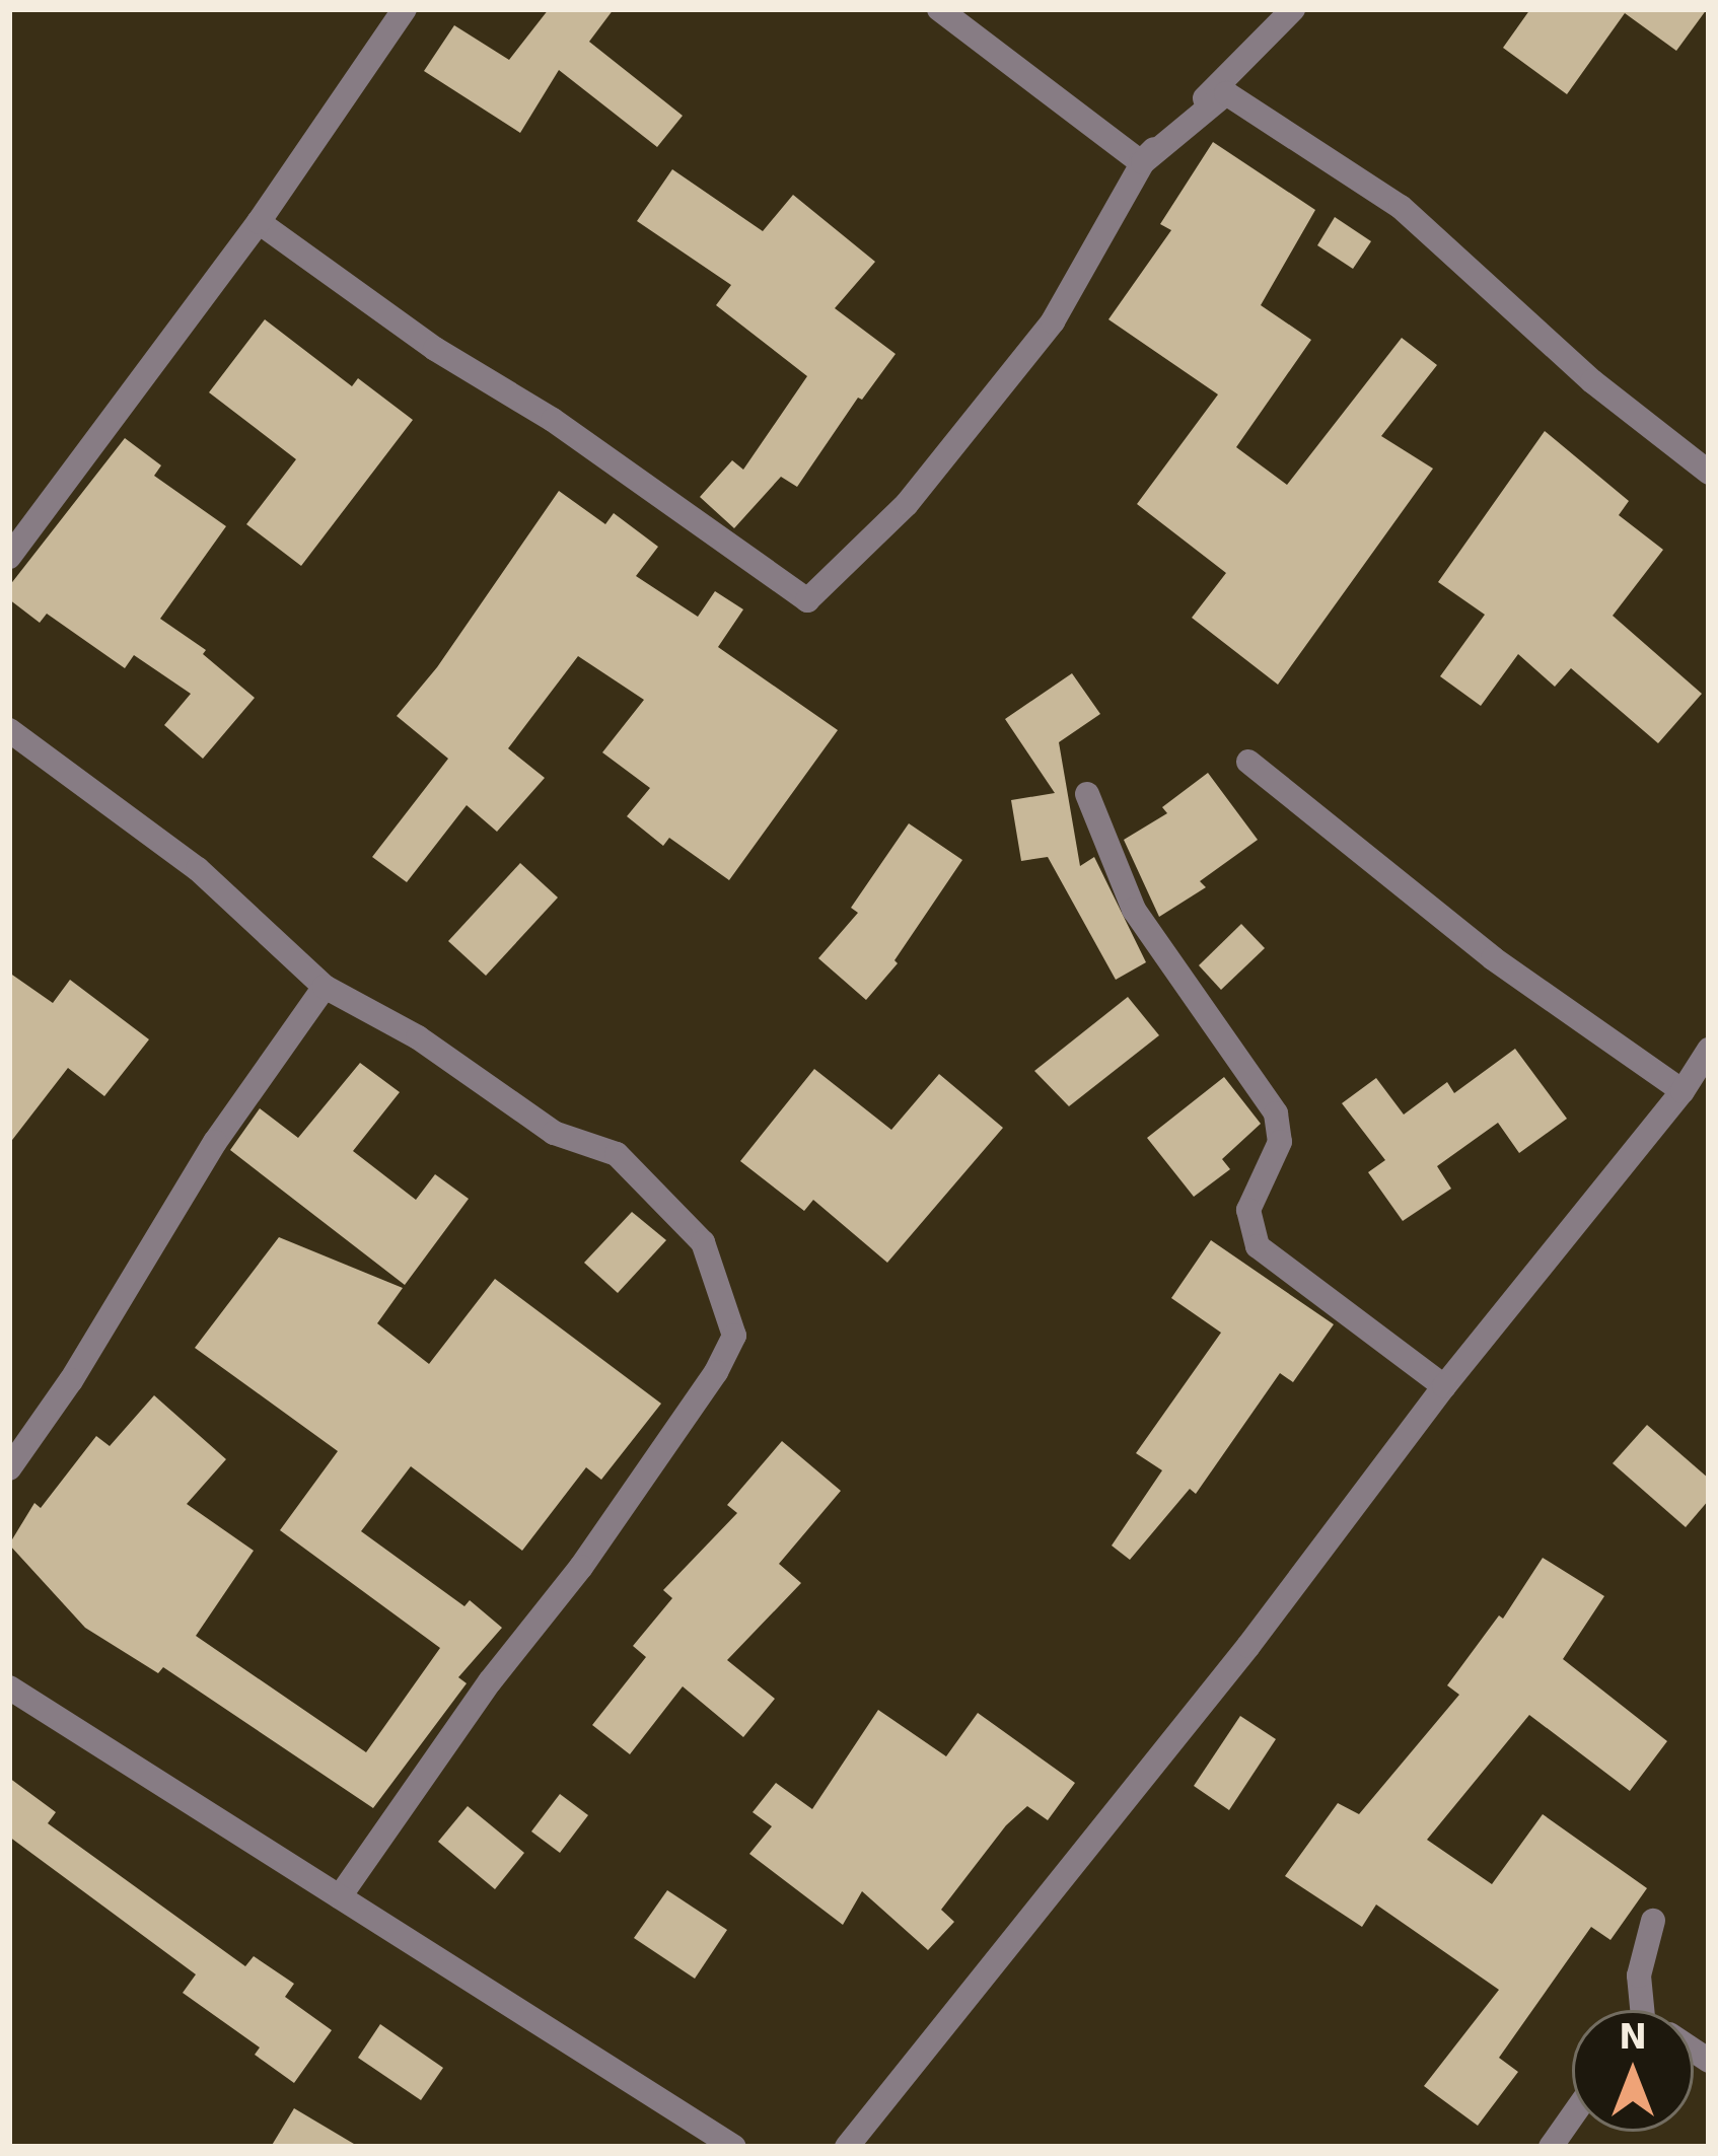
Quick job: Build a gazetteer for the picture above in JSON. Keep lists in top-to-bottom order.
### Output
{
  "north": "top"
}
